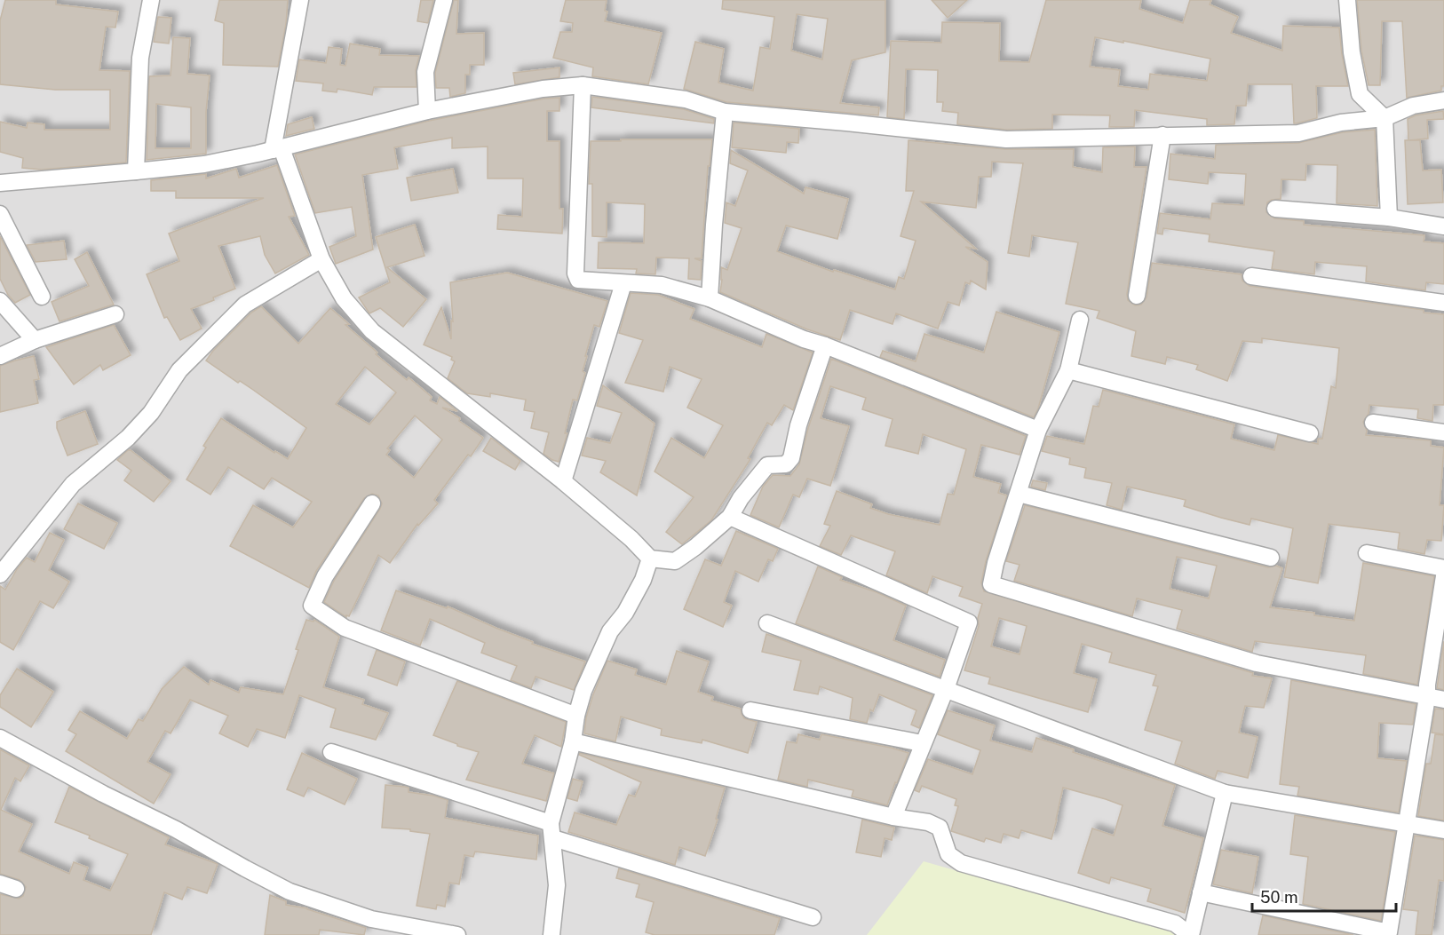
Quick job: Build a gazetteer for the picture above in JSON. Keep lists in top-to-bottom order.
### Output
{
  "scale_bar": "50 m"
}
